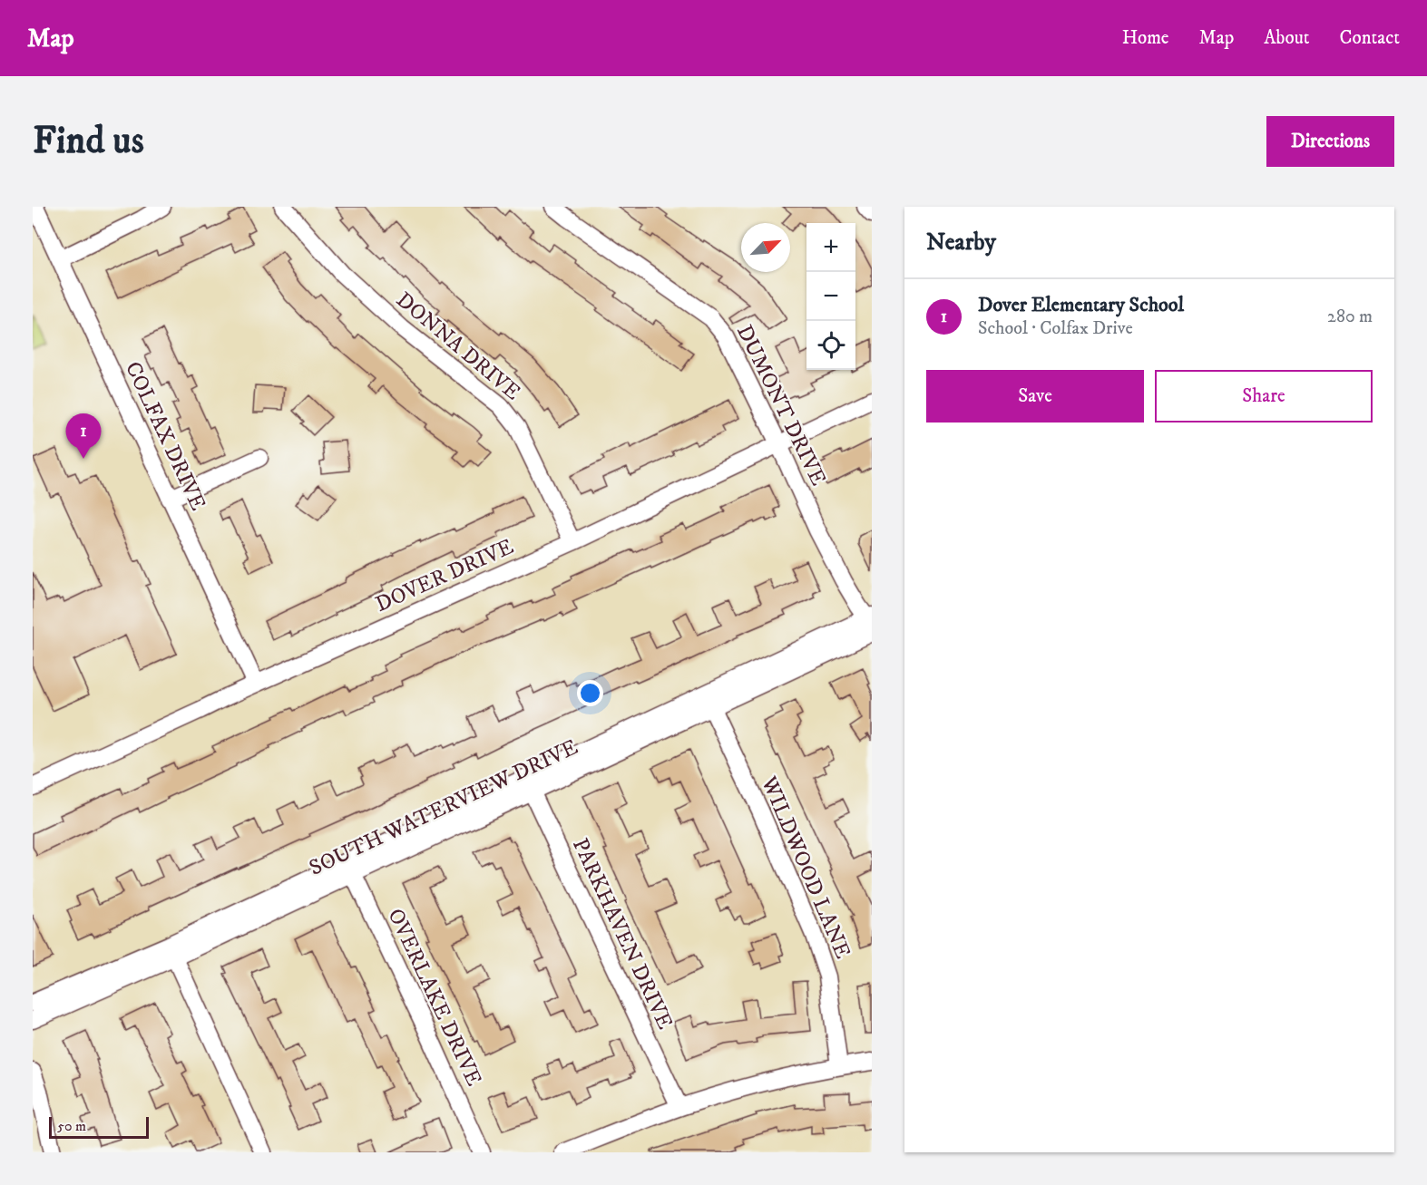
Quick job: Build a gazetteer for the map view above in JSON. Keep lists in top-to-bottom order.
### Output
{
  "streets": {
    "street": [
      "DONNA DRIVE",
      "DUMONT DRIVE",
      "COLFAX DRIVE",
      "DOVER DRIVE",
      "SOUTH WATERVIEW DRIVE",
      "WILDWOOD LANE",
      "PARKHAVEN DRIVE",
      "OVERLAKE DRIVE"
    ]
  },
  "crossings": [
    ["DONNA DRIVE", "DOVER DRIVE"],
    ["DUMONT DRIVE", "DOVER DRIVE"],
    ["DUMONT DRIVE", "SOUTH WATERVIEW DRIVE"],
    ["COLFAX DRIVE", "DOVER DRIVE"],
    ["SOUTH WATERVIEW DRIVE", "WILDWOOD LANE"],
    ["SOUTH WATERVIEW DRIVE", "PARKHAVEN DRIVE"],
    ["SOUTH WATERVIEW DRIVE", "OVERLAKE DRIVE"]
  ],
  "scale_bar": "50 m",
  "north": "top right",
  "page": {
    "header": "Map",
    "nav": [
      "Home",
      "Map",
      "About",
      "Contact"
    ],
    "buttons": [
      "Directions",
      ["Save", "Share"]
    ],
    "title": "Find us",
    "heading": "Nearby",
    "map_buttons": ["+", "−"],
    "list": [
      {
        "mark": "1",
        "name": "Dover Elementary School",
        "note": "School · Colfax Drive",
        "value": "280 m"
      }
    ],
    "pins": "1",
    "scale": "50 m"
  }
}
